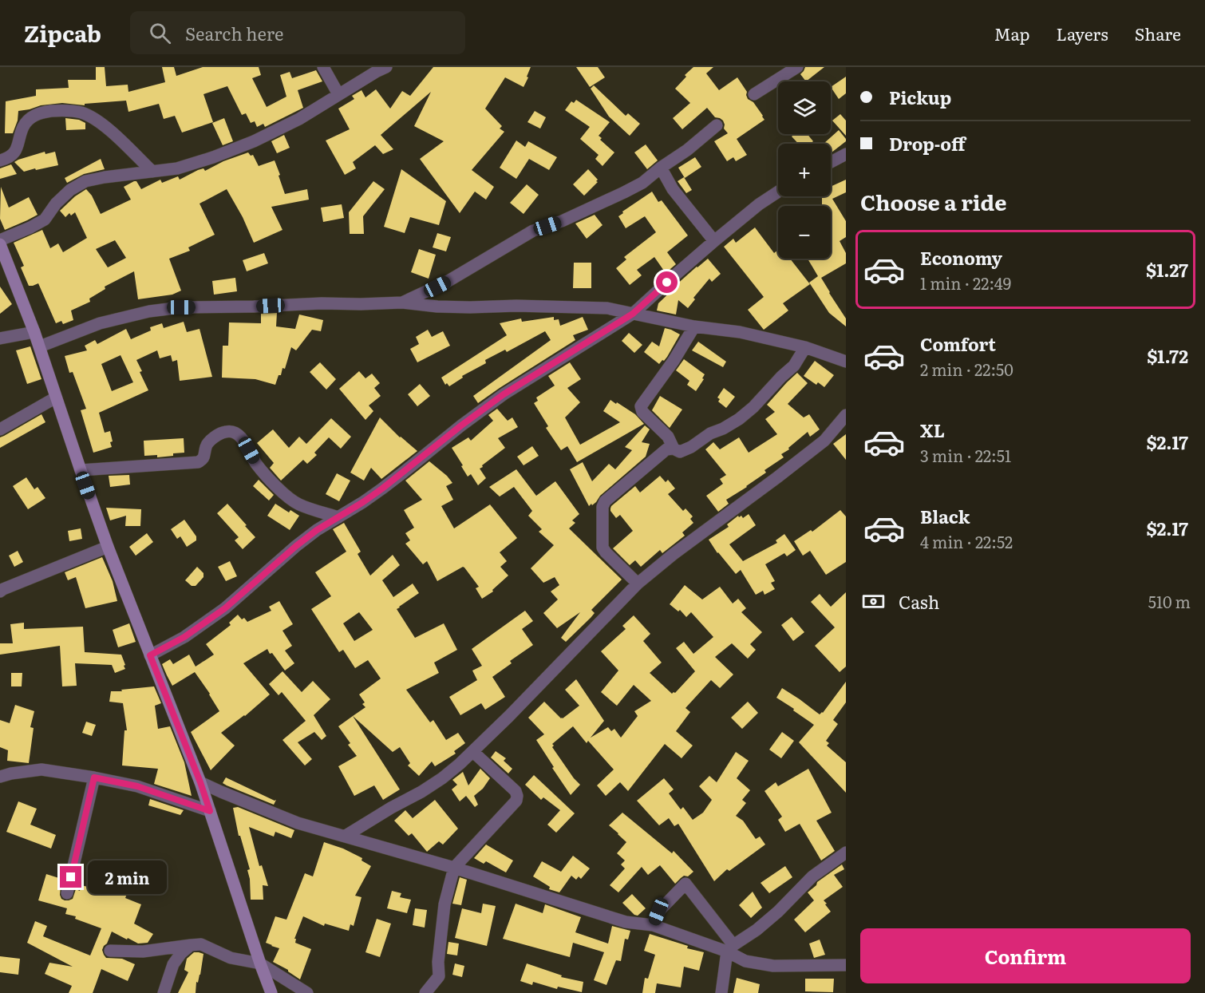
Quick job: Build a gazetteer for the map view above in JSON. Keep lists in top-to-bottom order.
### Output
{
  "page": {
    "header": "Zipcab",
    "search": "Search here",
    "nav": ["Map", "Layers", "Share"],
    "banner": ["Pickup", "Drop-off"],
    "map_buttons": ["+", "−"],
    "heading": "Choose a ride",
    "list": [
      {
        "name": "Economy",
        "note": "1 min · 22:49",
        "value": "$1.27"
      },
      {
        "name": "Comfort",
        "note": "2 min · 22:50",
        "value": "$1.72"
      },
      {
        "name": "XL",
        "note": "3 min · 22:51",
        "value": "$2.17"
      },
      {
        "name": "Black",
        "note": "4 min · 22:52",
        "value": "$2.17"
      }
    ],
    "pay": ["Cash", "510 m"],
    "bubble": "2 min",
    "buttons": "Confirm"
  }
}
